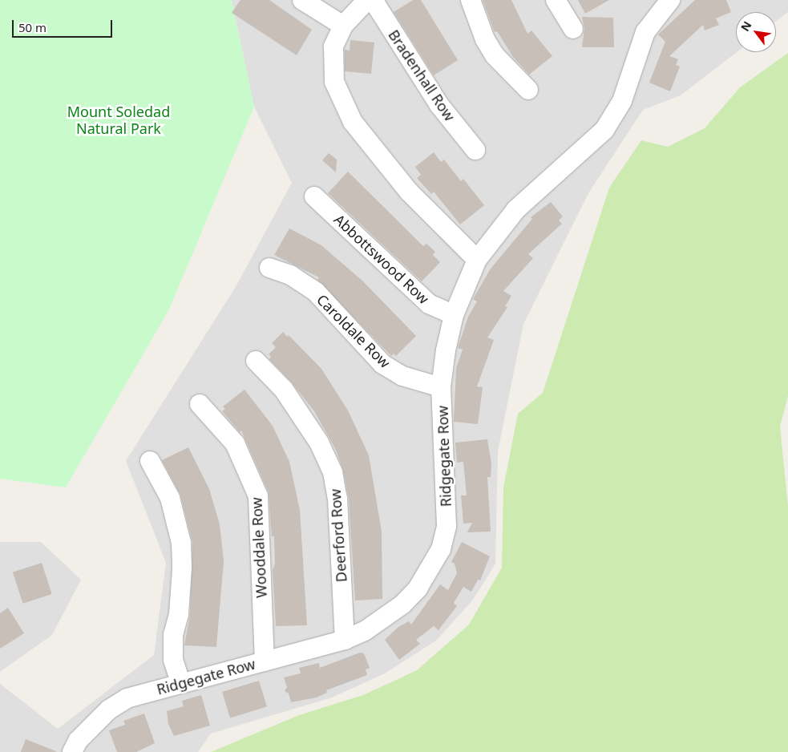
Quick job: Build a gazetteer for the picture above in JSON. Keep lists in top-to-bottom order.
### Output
{
  "streets": {
    "street": [
      "Bradenhall Row",
      "Abbottswood Row",
      "Caroldale Row",
      "Ridgegate Row",
      "Deerford Row",
      "Wooddale Row"
    ]
  },
  "crossings": [
    ["Abbottswood Row", "Ridgegate Row"],
    ["Caroldale Row", "Ridgegate Row"],
    ["Ridgegate Row", "Deerford Row"],
    ["Ridgegate Row", "Wooddale Row"]
  ],
  "parks": ["Mount Soledad Natural Park"],
  "scale_bar": "50 m",
  "north": "top left"
}
